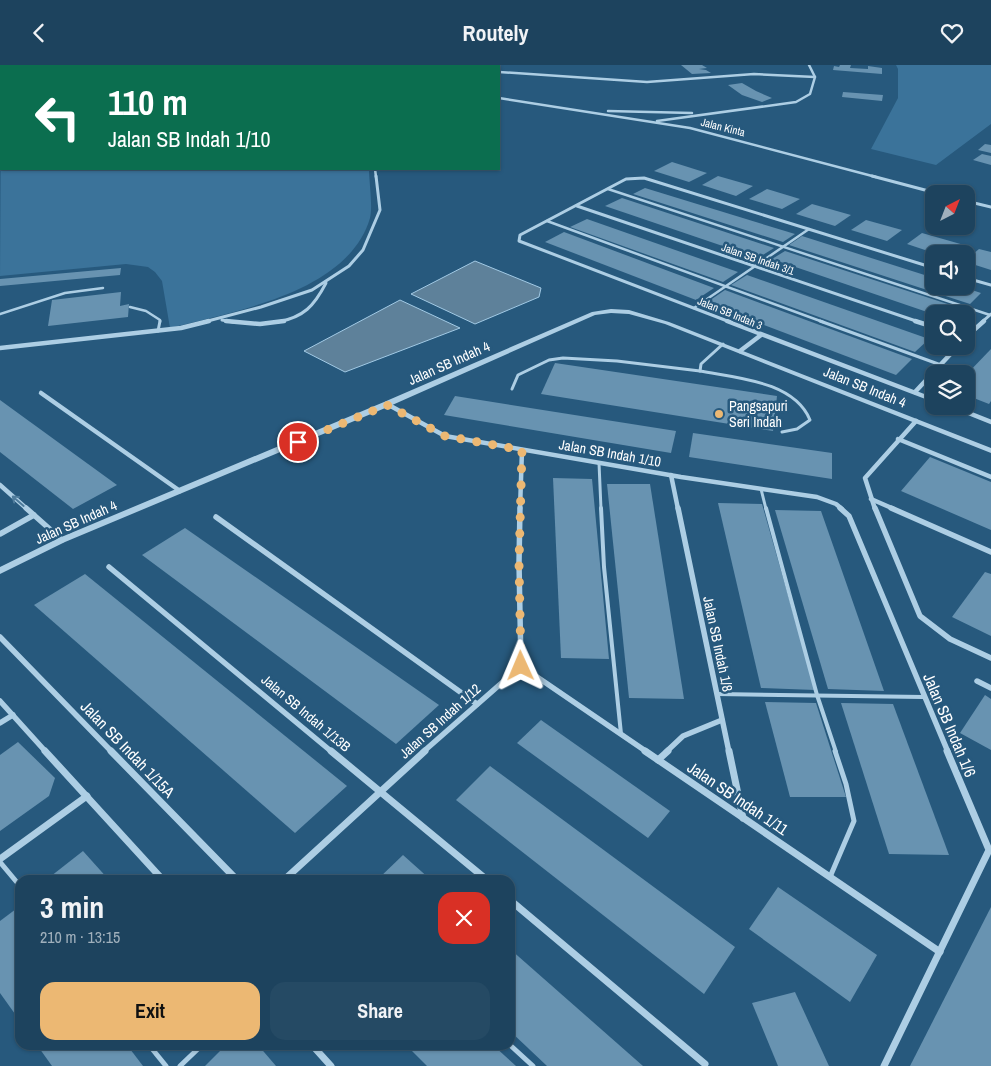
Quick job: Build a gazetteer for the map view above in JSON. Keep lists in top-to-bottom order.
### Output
{
  "streets": {
    "street": [
      "Jalan Kinta",
      "Jalan SB Indah 3/1",
      "Jalan SB Indah 3",
      "Jalan SB Indah 4",
      "Jalan SB Indah 1/10",
      "Jalan SB Indah 1/8",
      "Jalan SB Indah 1/13B",
      "Jalan SB Indah 1/12",
      "Jalan SB Indah 1/6",
      "Jalan SB Indah 1/15A",
      "Jalan SB Indah 1/11"
    ]
  },
  "crossings": [
    ["Jalan SB Indah 4", "Jalan SB Indah 1/10"],
    ["Jalan SB Indah 1/10", "Jalan SB Indah 1/8"],
    ["Jalan SB Indah 1/10", "Jalan SB Indah 1/6"],
    ["Jalan SB Indah 1/8", "Jalan SB Indah 1/11"],
    ["Jalan SB Indah 1/13B", "Jalan SB Indah 1/12"],
    ["Jalan SB Indah 1/12", "Jalan SB Indah 1/11"],
    ["Jalan SB Indah 1/6", "Jalan SB Indah 1/11"]
  ],
  "places": ["Pangsapuri Seri Indah"],
  "north": "top right",
  "page": {
    "header": "Routely",
    "turn": ["110 m", "Jalan SB Indah 1/10"],
    "heading": ["3 min", "210 m · 13:15"],
    "buttons": ["Exit", "Share"]
  }
}
